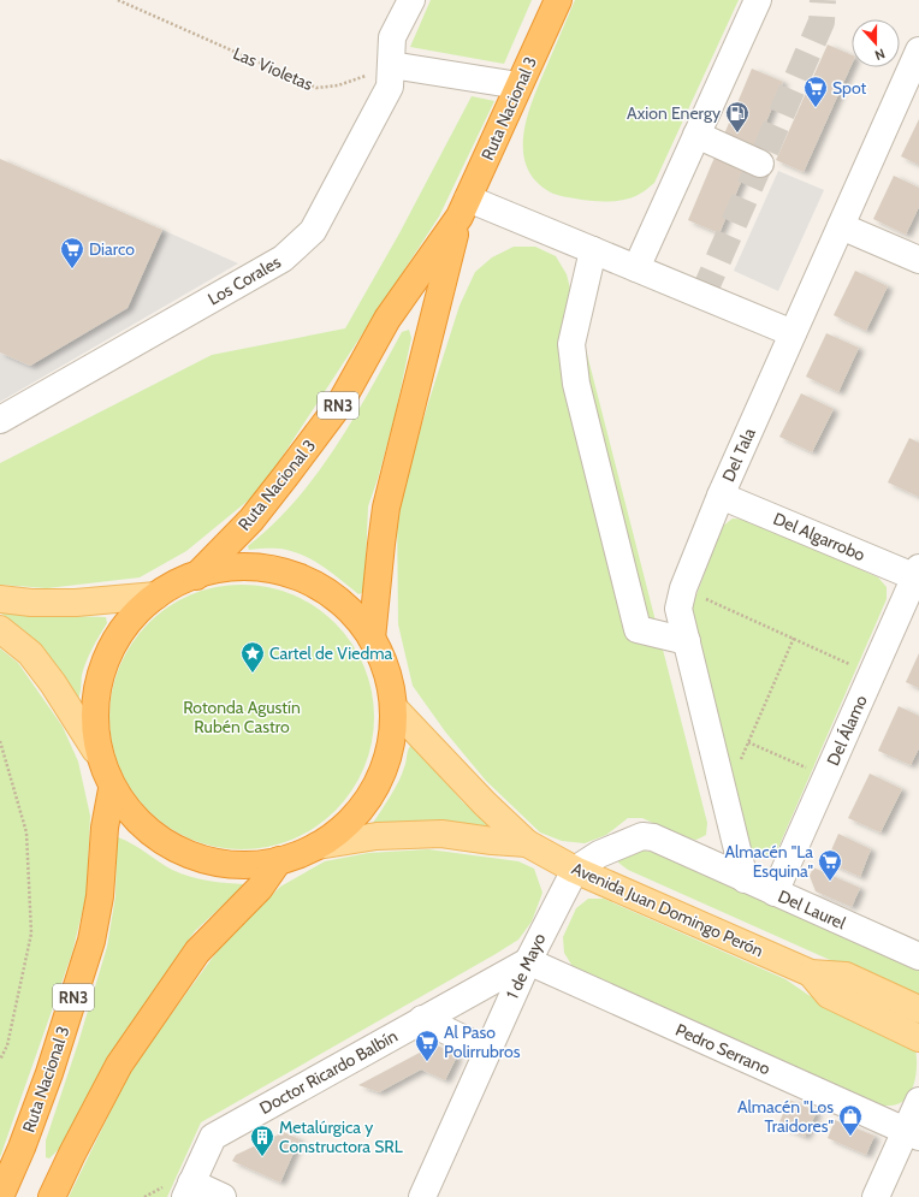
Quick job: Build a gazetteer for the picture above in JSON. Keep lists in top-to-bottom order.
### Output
{
  "streets": {
    "highway": ["Ruta Nacional 3", "RN3"],
    "main road": ["Avenida Juan Domingo Perón"],
    "street": [
      "Los Corales",
      "Del Tala",
      "Del Algarrobo",
      "Del Álamo",
      "Del Laurel",
      "1 de Mayo",
      "Pedro Serrano",
      "Doctor Ricardo Balbín"
    ],
    "path": ["Las Violetas"]
  },
  "crossings": [
    ["Las Violetas", "Los Corales"],
    ["Ruta Nacional 3", "Avenida Juan Domingo Perón"],
    ["Del Tala", "Del Algarrobo"],
    ["Del Tala", "Del Laurel"],
    ["Del Algarrobo", "Del Álamo"],
    ["Del Álamo", "Del Laurel"],
    ["Avenida Juan Domingo Perón", "Del Laurel"],
    ["Avenida Juan Domingo Perón", "1 de Mayo"],
    ["Del Laurel", "1 de Mayo"],
    ["1 de Mayo", "Pedro Serrano"],
    ["1 de Mayo", "Doctor Ricardo Balbín"],
    ["Pedro Serrano", "Doctor Ricardo Balbín"]
  ],
  "parks": ["Rotonda Agustín Rubén Castro"],
  "places": {
    "supermarket": [
      "Spot",
      "Diarco",
      "Almacén \"La Esquina\"",
      "Al Paso Polirrubros"
    ],
    "fuel station": ["Axion Energy"],
    "place": ["Cartel de Viedma"],
    "shop": ["Almacén \"Los Traidores\""],
    "building": ["Metalúrgica y Constructora SRL"]
  },
  "north": "bottom"
}
